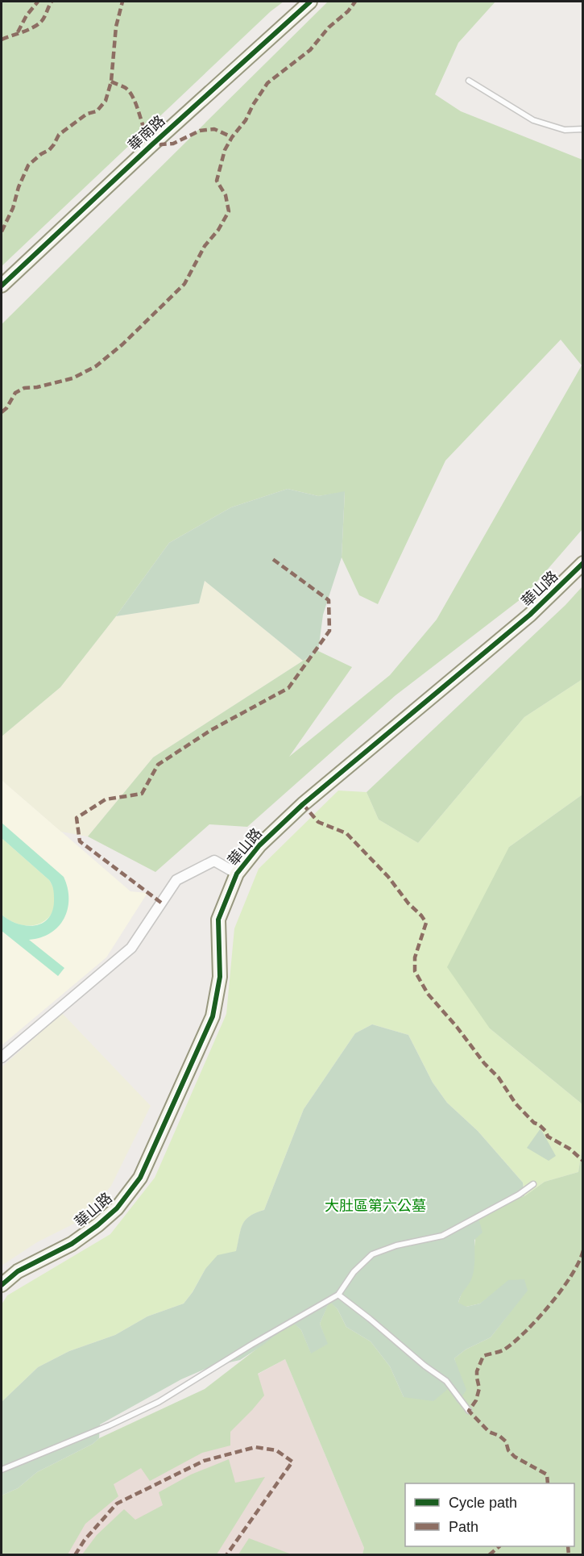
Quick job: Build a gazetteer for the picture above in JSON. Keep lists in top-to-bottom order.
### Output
{
  "streets": {
    "street": ["華南路", "華山路"]
  },
  "parks": ["大肚區第六公墓"],
  "legend": ["Cycle path", "Path"]
}
